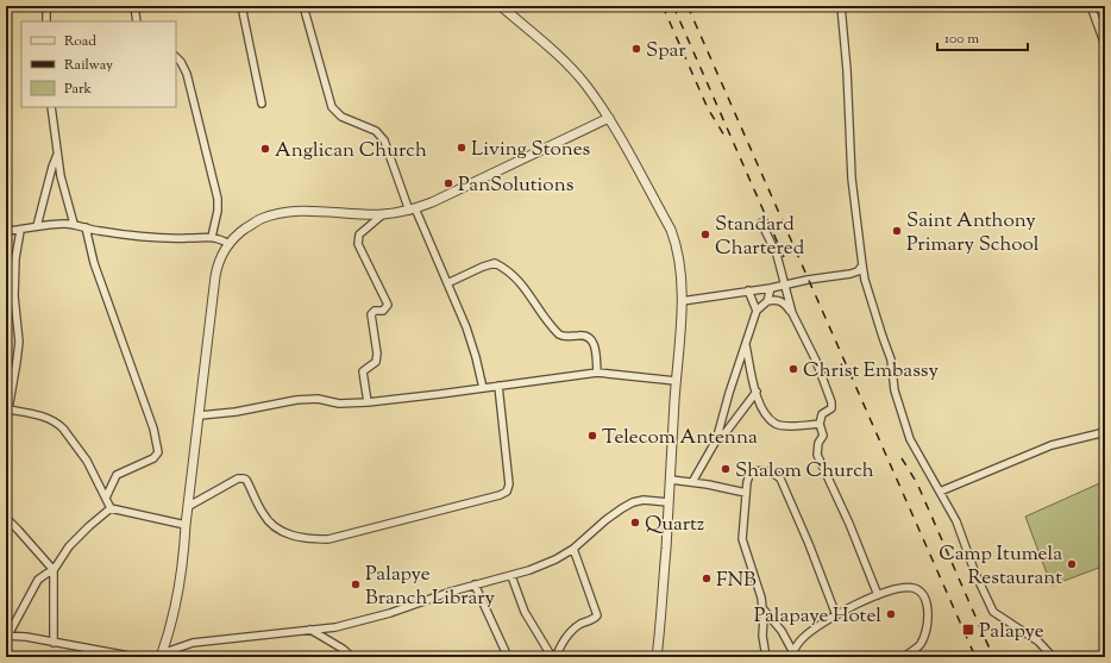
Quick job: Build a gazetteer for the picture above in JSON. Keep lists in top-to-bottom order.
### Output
{
  "places": {
    "other": [
      "Spar",
      "Living Stones",
      "Anglican Church",
      "PanSolutions",
      "Saint Anthony Primary School",
      "Standard Chartered",
      "Christ Embassy",
      "Telecom Antenna",
      "Shalom Church",
      "Quartz",
      "Camp Itumela Restaurant",
      "FNB",
      "Palapye Branch Library",
      "Palapaye Hotel"
    ],
    "transit": ["Palapye"]
  },
  "legend": ["Road", "Railway", "Park"],
  "scale_bar": "100 m"
}
